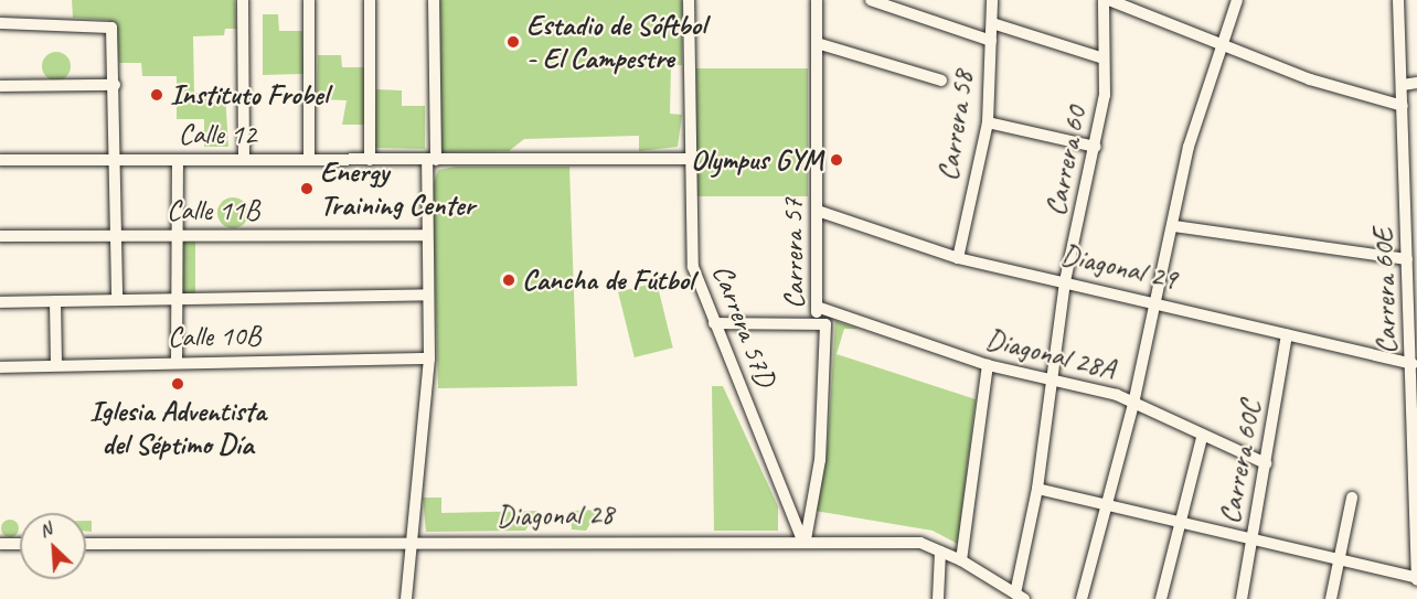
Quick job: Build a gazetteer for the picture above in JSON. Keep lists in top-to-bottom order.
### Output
{
  "streets": {
    "street": [
      "Carrera 58",
      "Calle 12",
      "Carrera 60",
      "Calle 11B",
      "Carrera 57",
      "Diagonal 29",
      "Carrera 60E",
      "Carrera 57D",
      "Calle 10B",
      "Diagonal 28A",
      "Carrera 60C",
      "Diagonal 28"
    ]
  },
  "crossings": [
    ["Carrera 58", "Diagonal 29"],
    ["Calle 12", "Carrera 57D"],
    ["Carrera 60", "Diagonal 29"],
    ["Carrera 60", "Diagonal 28A"],
    ["Carrera 60", "Diagonal 28"],
    ["Carrera 57", "Diagonal 29"],
    ["Carrera 57", "Carrera 57D"],
    ["Carrera 57", "Diagonal 28A"],
    ["Carrera 57", "Diagonal 28"],
    ["Diagonal 29", "Carrera 60E"],
    ["Diagonal 29", "Carrera 60C"],
    ["Carrera 57D", "Diagonal 28"],
    ["Diagonal 28A", "Carrera 60C"]
  ],
  "places": [
    "Estadio de Sóftbol - El Campestre",
    "Instituto Frobel",
    "Olympus GYM",
    "Energy Training Center",
    "Cancha de Fútbol",
    "Iglesia Adventista del Séptimo Día"
  ],
  "north": "top left"
}
